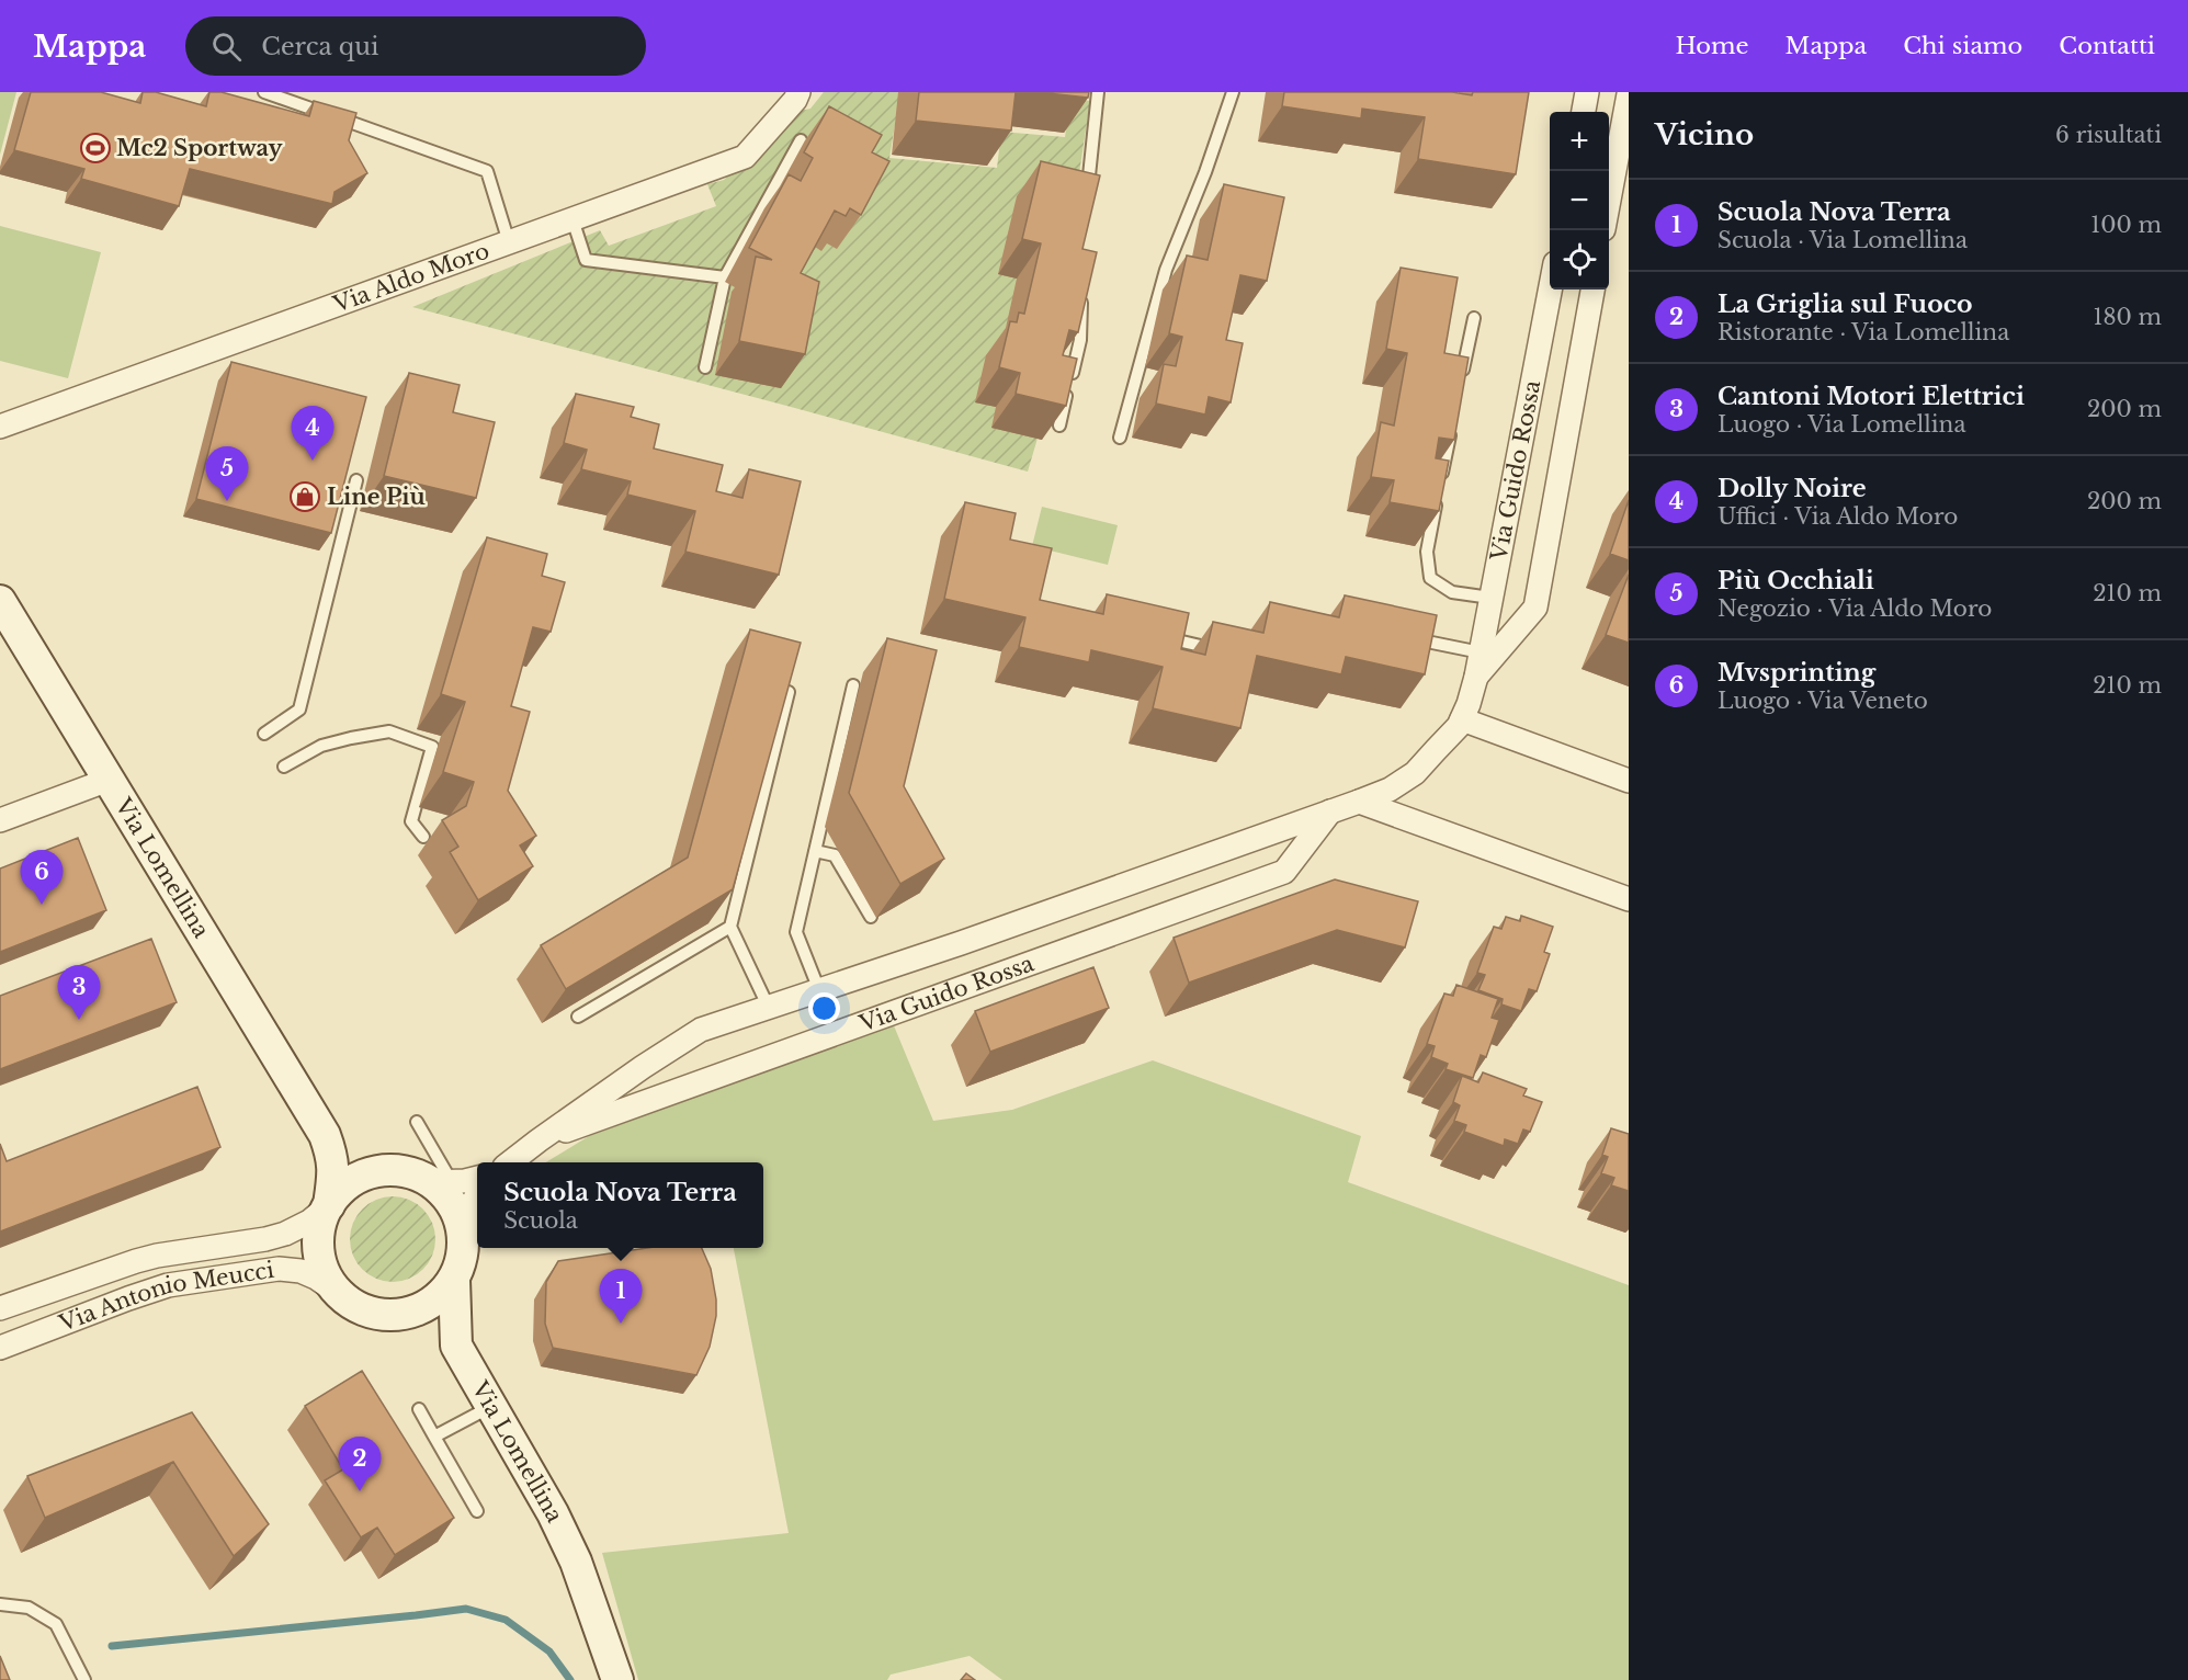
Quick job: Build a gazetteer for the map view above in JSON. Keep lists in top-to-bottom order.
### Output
{
  "streets": {
    "main road": ["Via Lomellina"],
    "street": ["Via Aldo Moro", "Via Guido Rossa", "Via Antonio Meucci"]
  },
  "crossings": [
    ["Via Lomellina", "Via Antonio Meucci"]
  ],
  "places": {
    "sports": ["Mc2 Sportway"],
    "shop": ["Line Più"]
  },
  "page": {
    "header": "Mappa",
    "search": "Cerca qui",
    "nav": [
      "Home",
      "Mappa",
      "Chi siamo",
      "Contatti"
    ],
    "heading": ["Vicino", "6 risultati"],
    "map_buttons": ["+", "−"],
    "list": [
      {
        "mark": "1",
        "name": "Scuola Nova Terra",
        "note": "Scuola · Via Lomellina",
        "value": "100 m"
      },
      {
        "mark": "2",
        "name": "La Griglia sul Fuoco",
        "note": "Ristorante · Via Lomellina",
        "value": "180 m"
      },
      {
        "mark": "3",
        "name": "Cantoni Motori Elettrici",
        "note": "Luogo · Via Lomellina",
        "value": "200 m"
      },
      {
        "mark": "4",
        "name": "Dolly Noire",
        "note": "Uffici · Via Aldo Moro",
        "value": "200 m"
      },
      {
        "mark": "5",
        "name": "Più Occhiali",
        "note": "Negozio · Via Aldo Moro",
        "value": "210 m"
      },
      {
        "mark": "6",
        "name": "Mvsprinting",
        "note": "Luogo · Via Veneto",
        "value": "210 m"
      }
    ],
    "pins": [
      "4",
      "5",
      "6",
      "3",
      "1",
      "2"
    ],
    "popup": ["Scuola Nova Terra", "Scuola"]
  }
}
